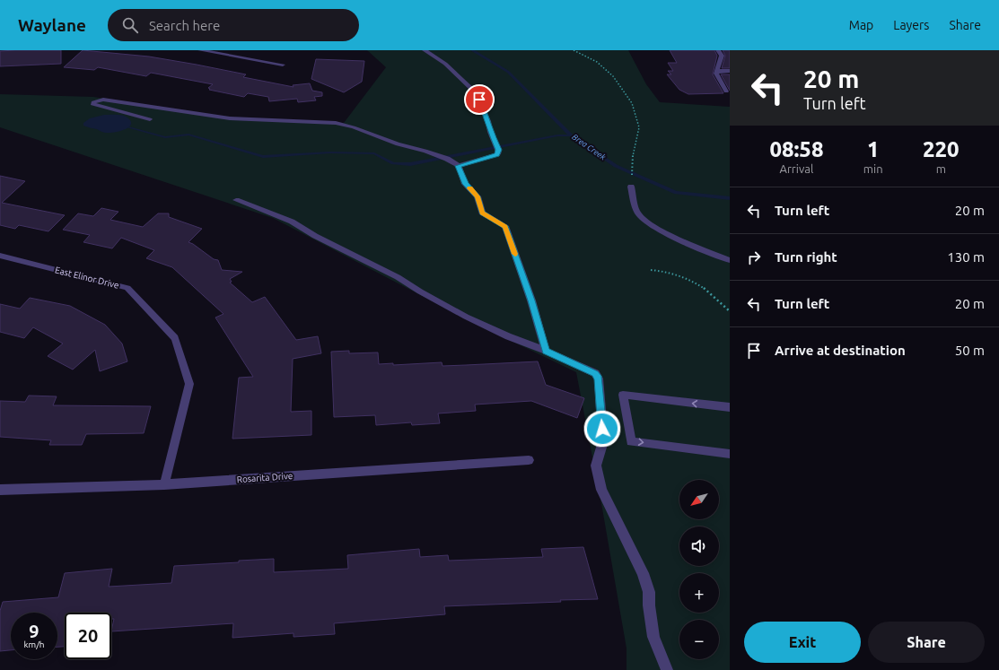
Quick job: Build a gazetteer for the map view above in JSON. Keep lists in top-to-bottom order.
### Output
{
  "streets": {
    "street": ["East Elinor Drive", "Rosarita Drive"]
  },
  "crossings": [
    ["East Elinor Drive", "Rosarita Drive"]
  ],
  "water": ["Brea Creek"],
  "north": "bottom left",
  "page": {
    "header": "Waylane",
    "search": "Search here",
    "nav": ["Map", "Layers", "Share"],
    "turn": ["20 m", "Turn left"],
    "eta": [
      "08:58",
      "Arrival",
      "1",
      "min",
      "220",
      "m"
    ],
    "list": [
      {
        "name": "Turn left",
        "value": "20 m"
      },
      {
        "name": "Turn right",
        "value": "130 m"
      },
      {
        "name": "Turn left",
        "value": "20 m"
      },
      {
        "name": "Arrive at destination",
        "value": "50 m"
      }
    ],
    "map_buttons": ["+", "−"],
    "speed": "9 km/h",
    "limit": "20",
    "buttons": ["Exit", "Share"]
  }
}
